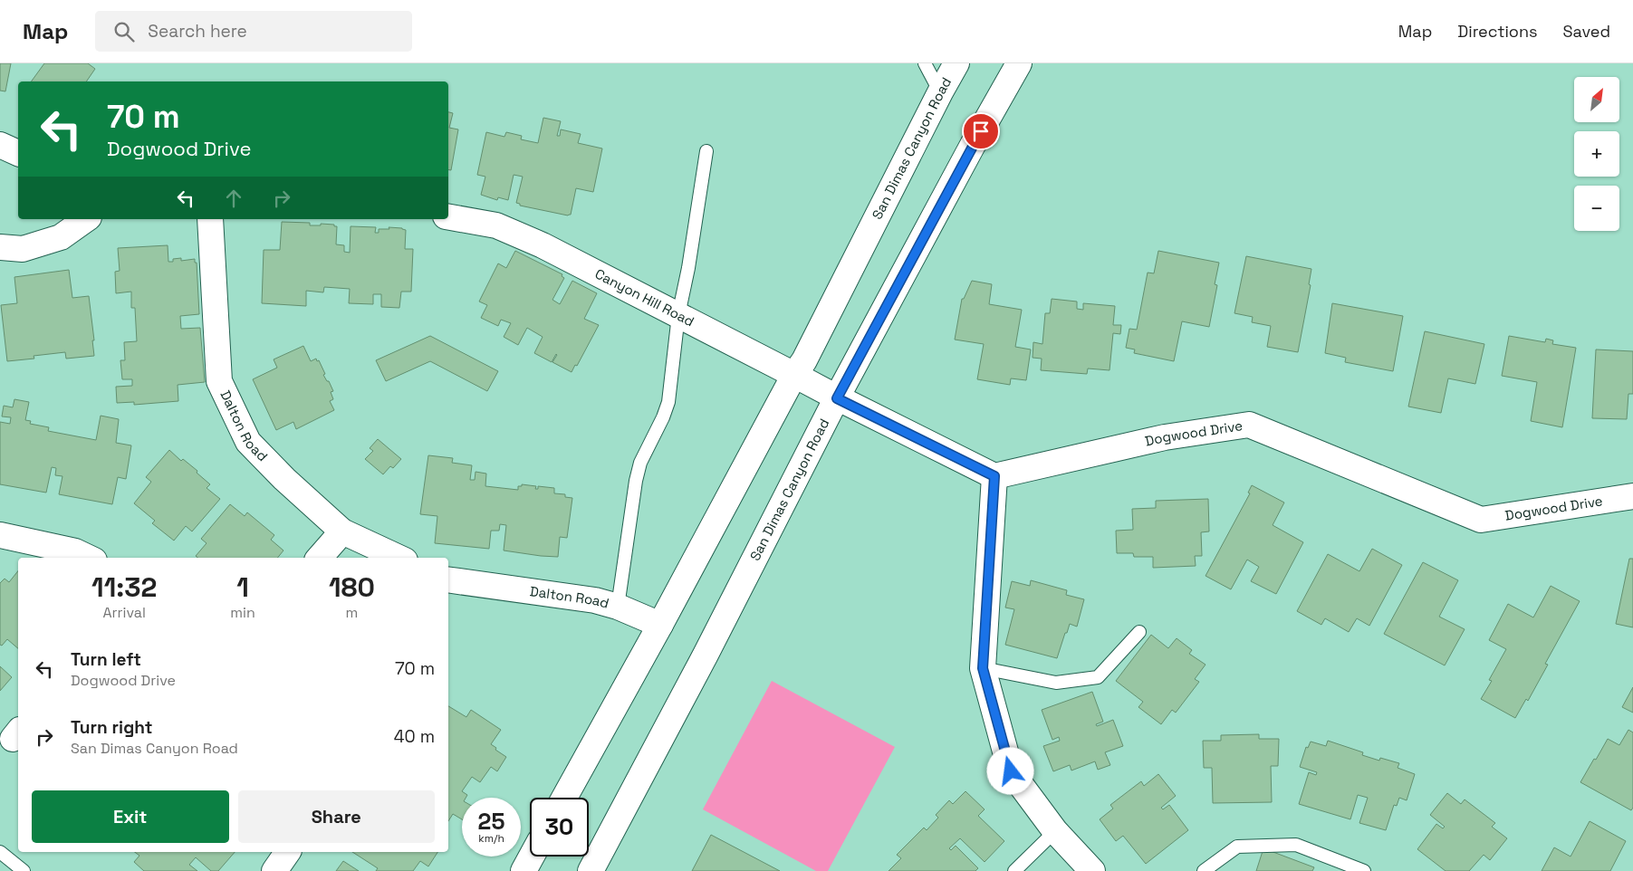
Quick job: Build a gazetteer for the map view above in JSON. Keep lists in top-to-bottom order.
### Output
{
  "streets": {
    "street": [
      "San Dimas Canyon Road",
      "Canyon Hill Road",
      "Dalton Road",
      "Dogwood Drive"
    ]
  },
  "crossings": [
    ["San Dimas Canyon Road", "Canyon Hill Road"],
    ["San Dimas Canyon Road", "Dalton Road"]
  ],
  "north": "top right",
  "page": {
    "header": "Map",
    "search": "Search here",
    "nav": ["Map", "Directions", "Saved"],
    "map_buttons": ["+", "−"],
    "turn": ["70 m", "Dogwood Drive"],
    "eta": [
      "11:32",
      "Arrival",
      "1",
      "min",
      "180",
      "m"
    ],
    "list": [
      {
        "name": "Turn left",
        "note": "Dogwood Drive",
        "value": "70 m"
      },
      {
        "name": "Turn right",
        "note": "San Dimas Canyon Road",
        "value": "40 m"
      }
    ],
    "buttons": ["Exit", "Share"],
    "speed": "25 km/h",
    "limit": "30"
  }
}
